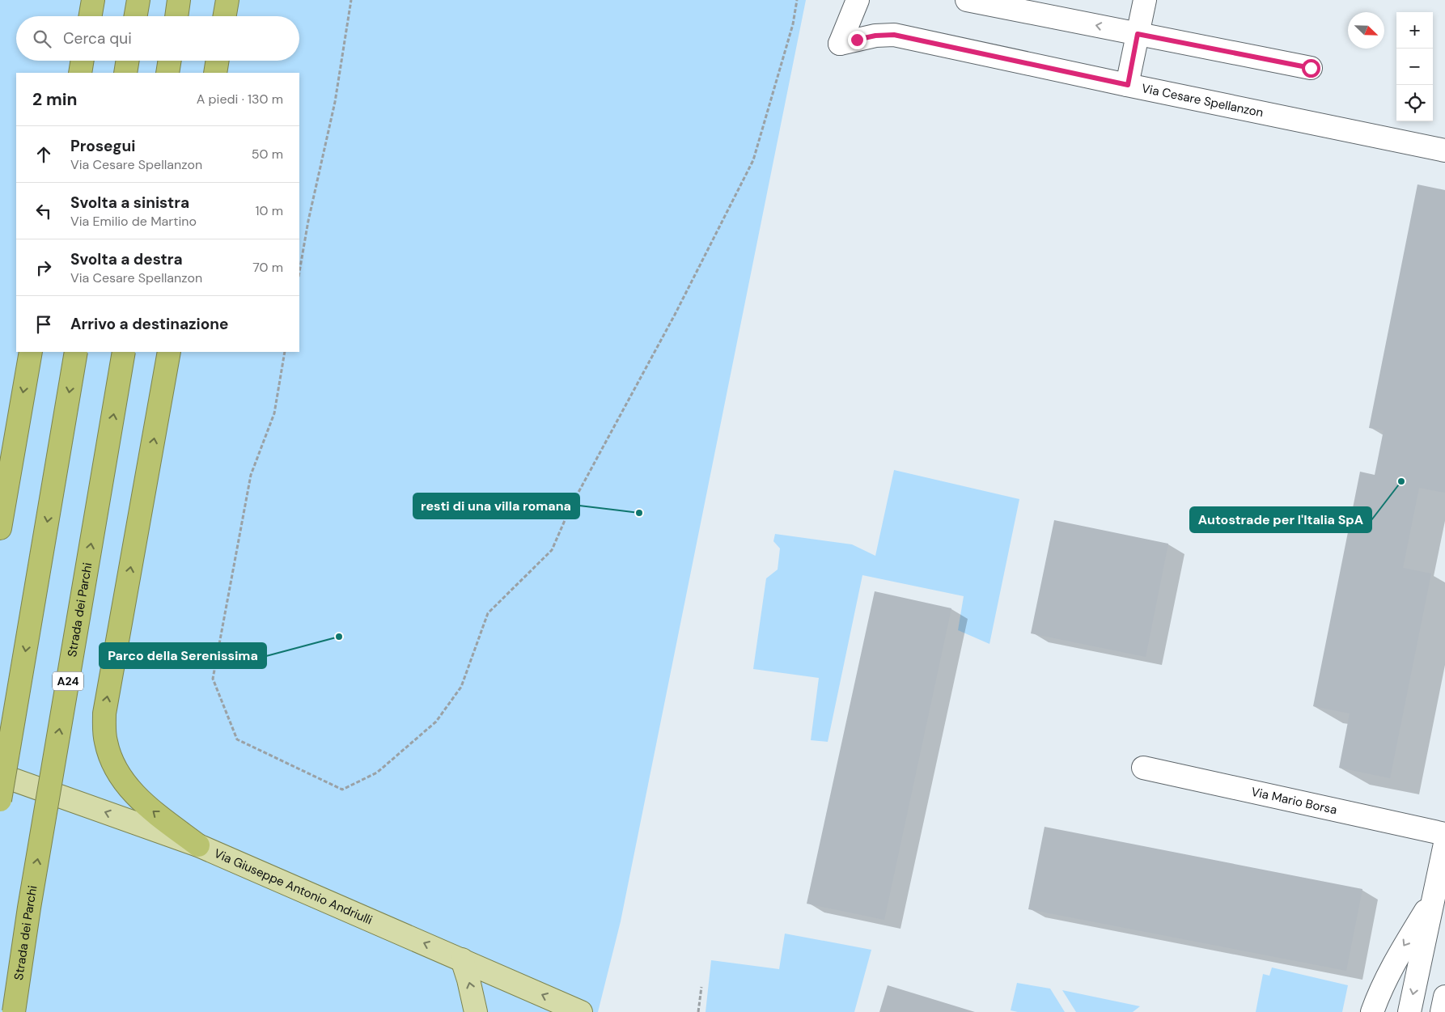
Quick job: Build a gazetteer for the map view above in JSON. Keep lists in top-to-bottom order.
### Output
{
  "streets": {
    "highway": ["Strada dei Parchi", "A24"],
    "main road": ["Via Giuseppe Antonio Andriulli"],
    "street": ["Via Cesare Spellanzon", "Via Mario Borsa"]
  },
  "one_way": ["Via Giuseppe Antonio Andriulli"],
  "places": ["Autostrade per l'Italia SpA", "resti di una villa romana", "Parco della Serenissima"],
  "north": "bottom right",
  "page": {
    "map_buttons": ["+", "−"],
    "search": "Cerca qui",
    "heading": ["2 min", "A piedi · 130 m"],
    "list": [
      ["Prosegui", "Via Cesare Spellanzon", "50 m"],
      ["Svolta a sinistra", "Via Emilio de Martino", "10 m"],
      ["Svolta a destra", "Via Cesare Spellanzon", "70 m"],
      "Arrivo a destinazione"
    ]
  }
}
